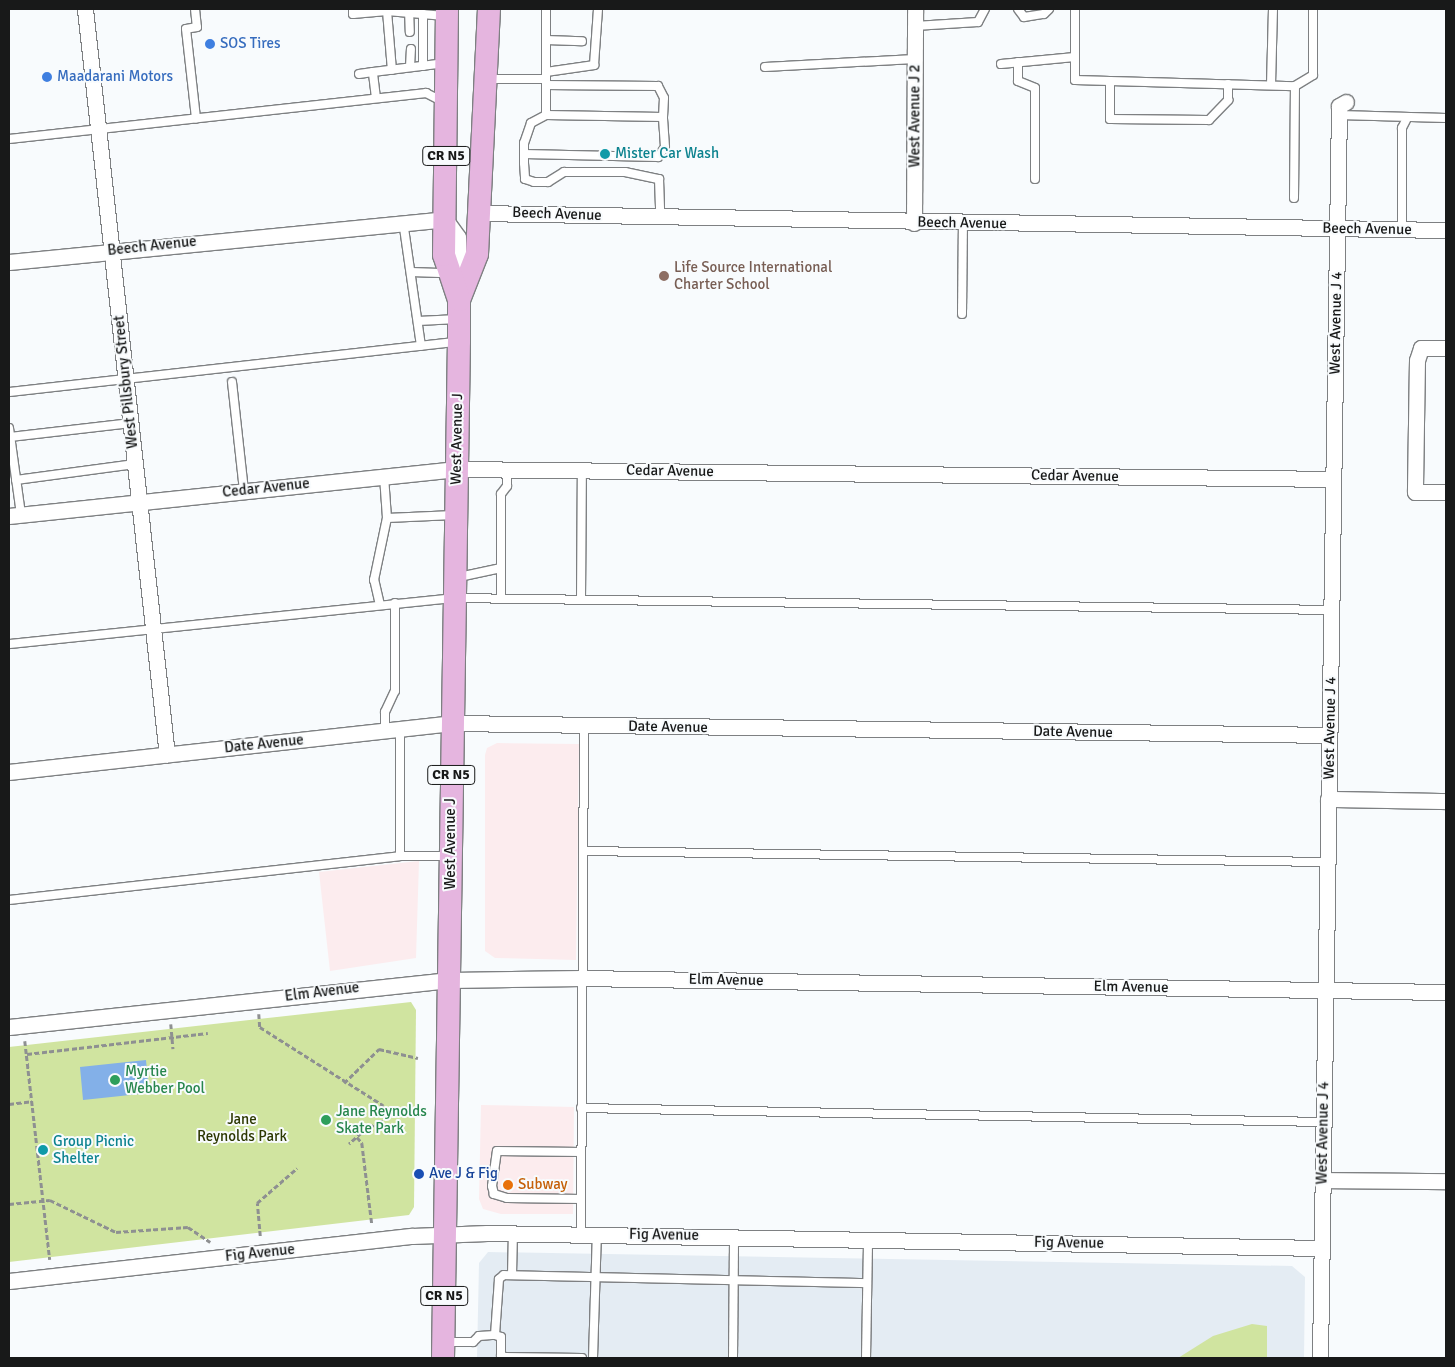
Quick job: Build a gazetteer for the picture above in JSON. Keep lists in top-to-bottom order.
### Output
{
  "streets": {
    "main road": ["CR N5", "West Avenue J"],
    "street": [
      "West Avenue J 2",
      "Beech Avenue",
      "West Avenue J 4",
      "West Pillsbury Street",
      "Cedar Avenue",
      "Date Avenue",
      "Elm Avenue",
      "Fig Avenue"
    ]
  },
  "crossings": [
    ["West Avenue J 2", "Beech Avenue"],
    ["Beech Avenue", "West Avenue J 4"],
    ["Beech Avenue", "West Pillsbury Street"],
    ["Beech Avenue", "West Avenue J"],
    ["West Avenue J 4", "Cedar Avenue"],
    ["West Avenue J 4", "Date Avenue"],
    ["West Avenue J 4", "Elm Avenue"],
    ["West Avenue J 4", "Fig Avenue"],
    ["West Pillsbury Street", "Cedar Avenue"],
    ["West Pillsbury Street", "Date Avenue"],
    ["West Avenue J", "Cedar Avenue"],
    ["West Avenue J", "Date Avenue"],
    ["West Avenue J", "Elm Avenue"],
    ["West Avenue J", "Fig Avenue"]
  ],
  "parks": ["Jane Reynolds Park"],
  "places": [
    "SOS Tires",
    "Maadarani Motors",
    "Mister Car Wash",
    "Life Source International Charter School",
    "Myrtie Webber Pool",
    "Jane Reynolds Skate Park",
    "Group Picnic Shelter",
    "Ave J & Fig",
    "Subway"
  ]
}
